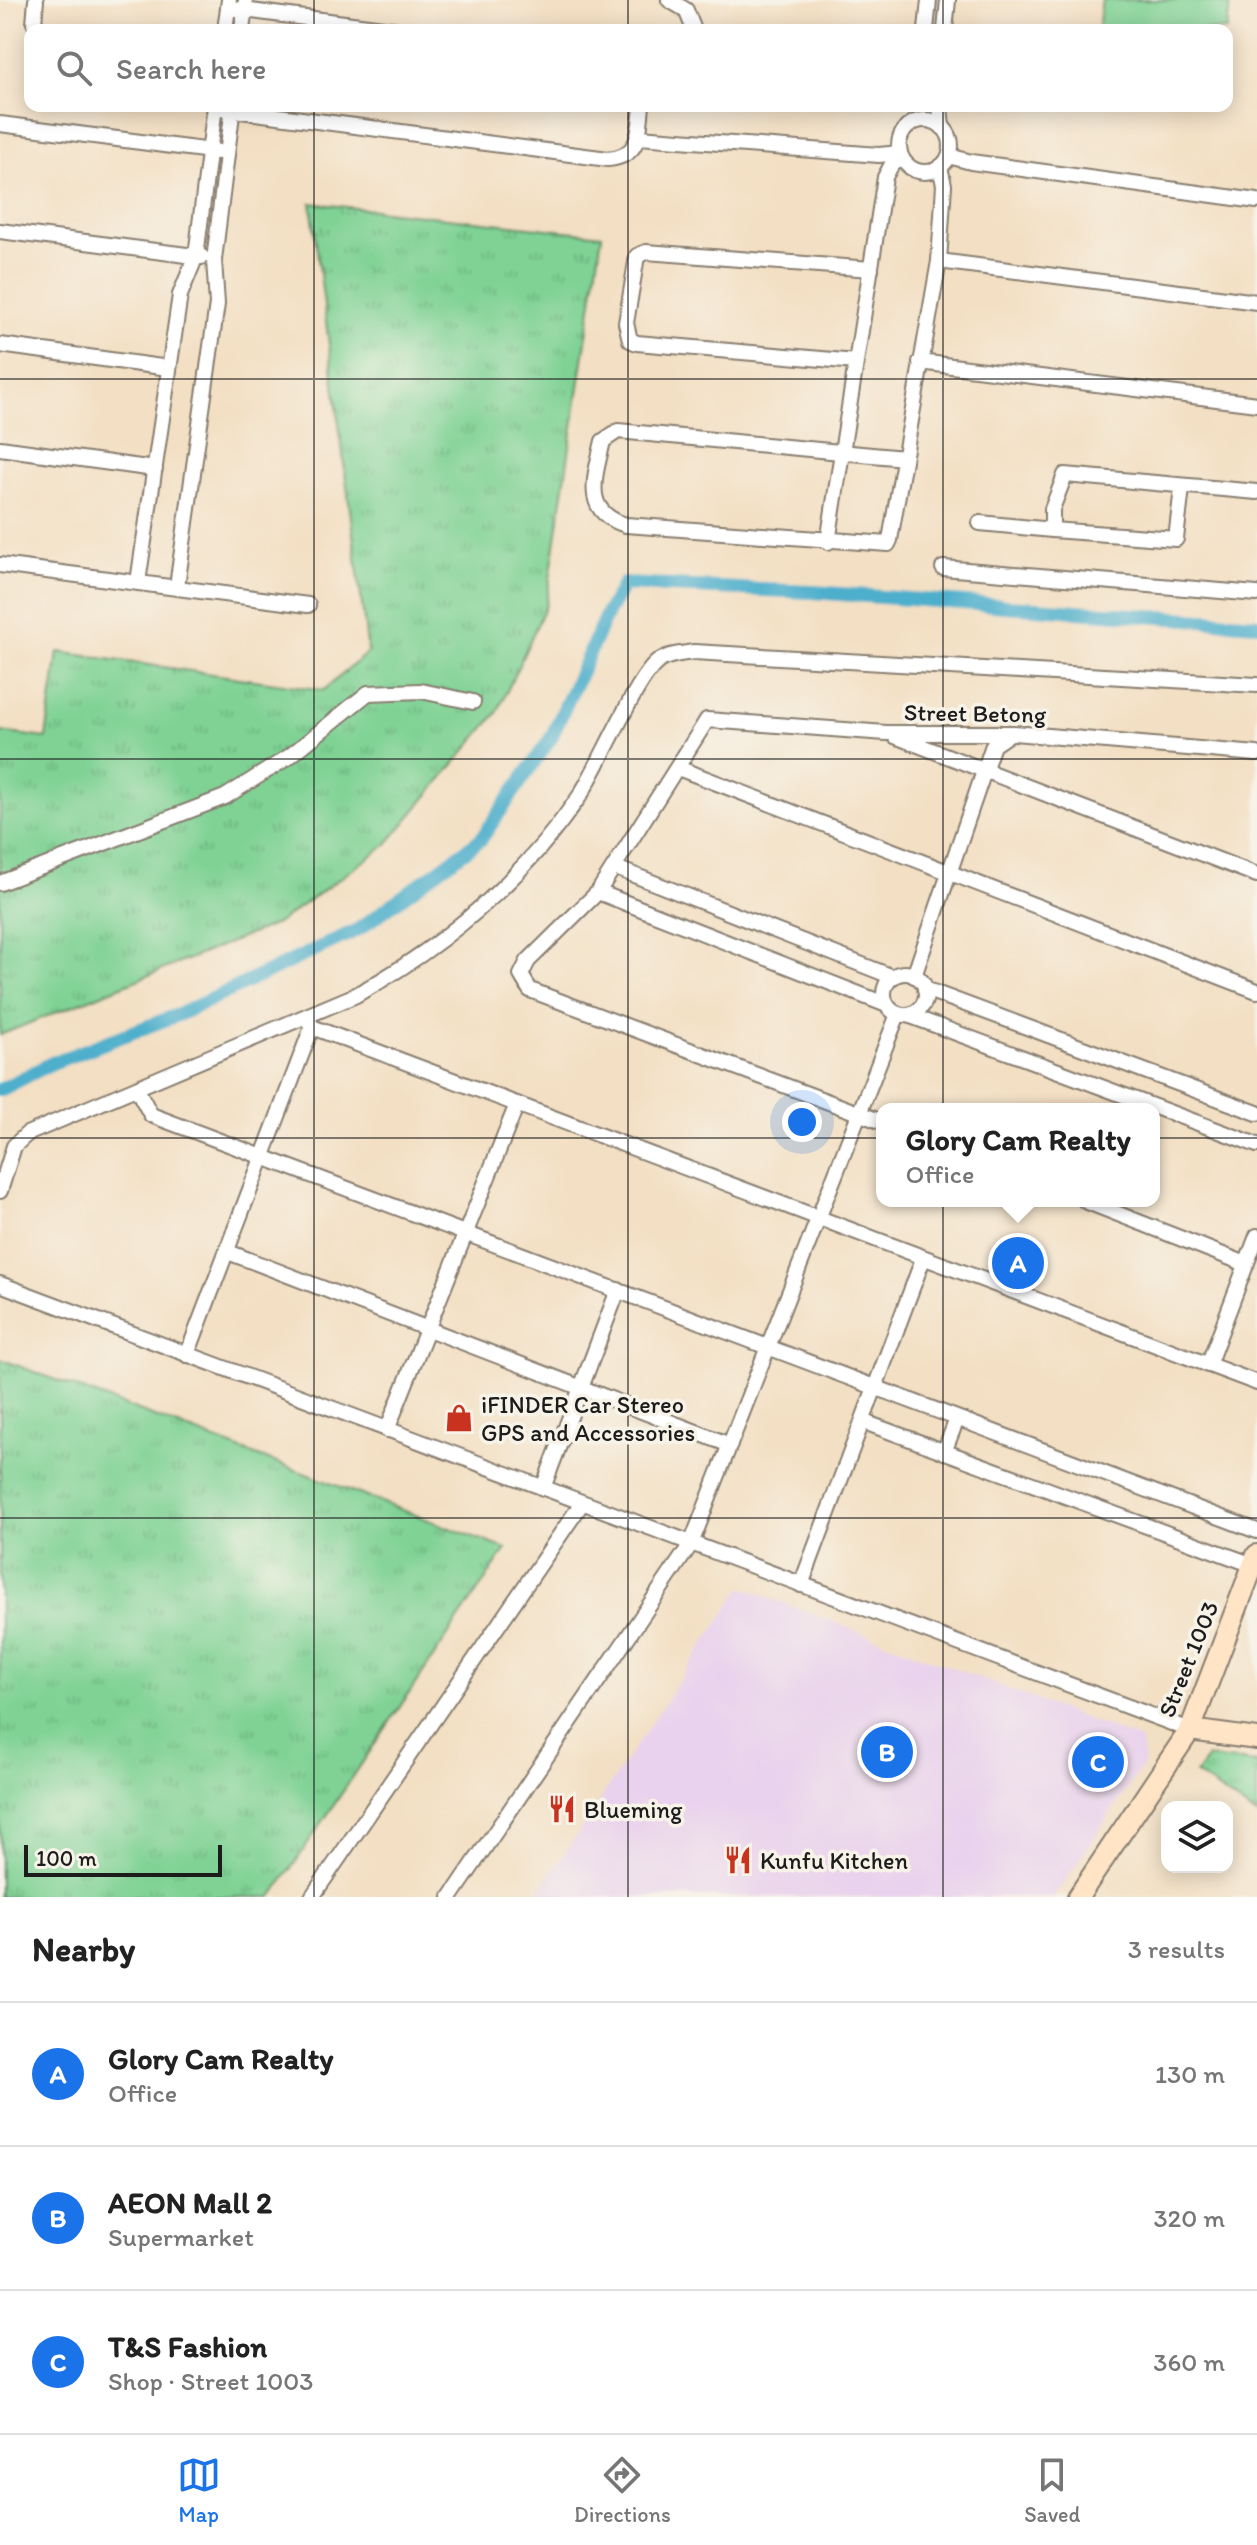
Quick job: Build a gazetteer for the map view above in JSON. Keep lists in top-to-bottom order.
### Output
{
  "streets": {
    "main road": ["Street 1003"],
    "street": ["Street Betong"]
  },
  "places": {
    "shop": ["iFINDER Car Stereo GPS and Accessories"],
    "restaurant": ["Blueming", "Kunfu Kitchen"]
  },
  "scale_bar": "100 m",
  "page": {
    "search": "Search here",
    "popup": ["Glory Cam Realty", "Office"],
    "pins": ["A", "B", "C"],
    "scale": "100 m",
    "heading": ["Nearby", "3 results"],
    "list": [
      {
        "mark": "A",
        "name": "Glory Cam Realty",
        "note": "Office",
        "value": "130 m"
      },
      {
        "mark": "B",
        "name": "AEON Mall 2",
        "note": "Supermarket",
        "value": "320 m"
      },
      {
        "mark": "C",
        "name": "T&S Fashion",
        "note": "Shop · Street 1003",
        "value": "360 m"
      }
    ],
    "nav": ["Map", "Directions", "Saved"]
  }
}
